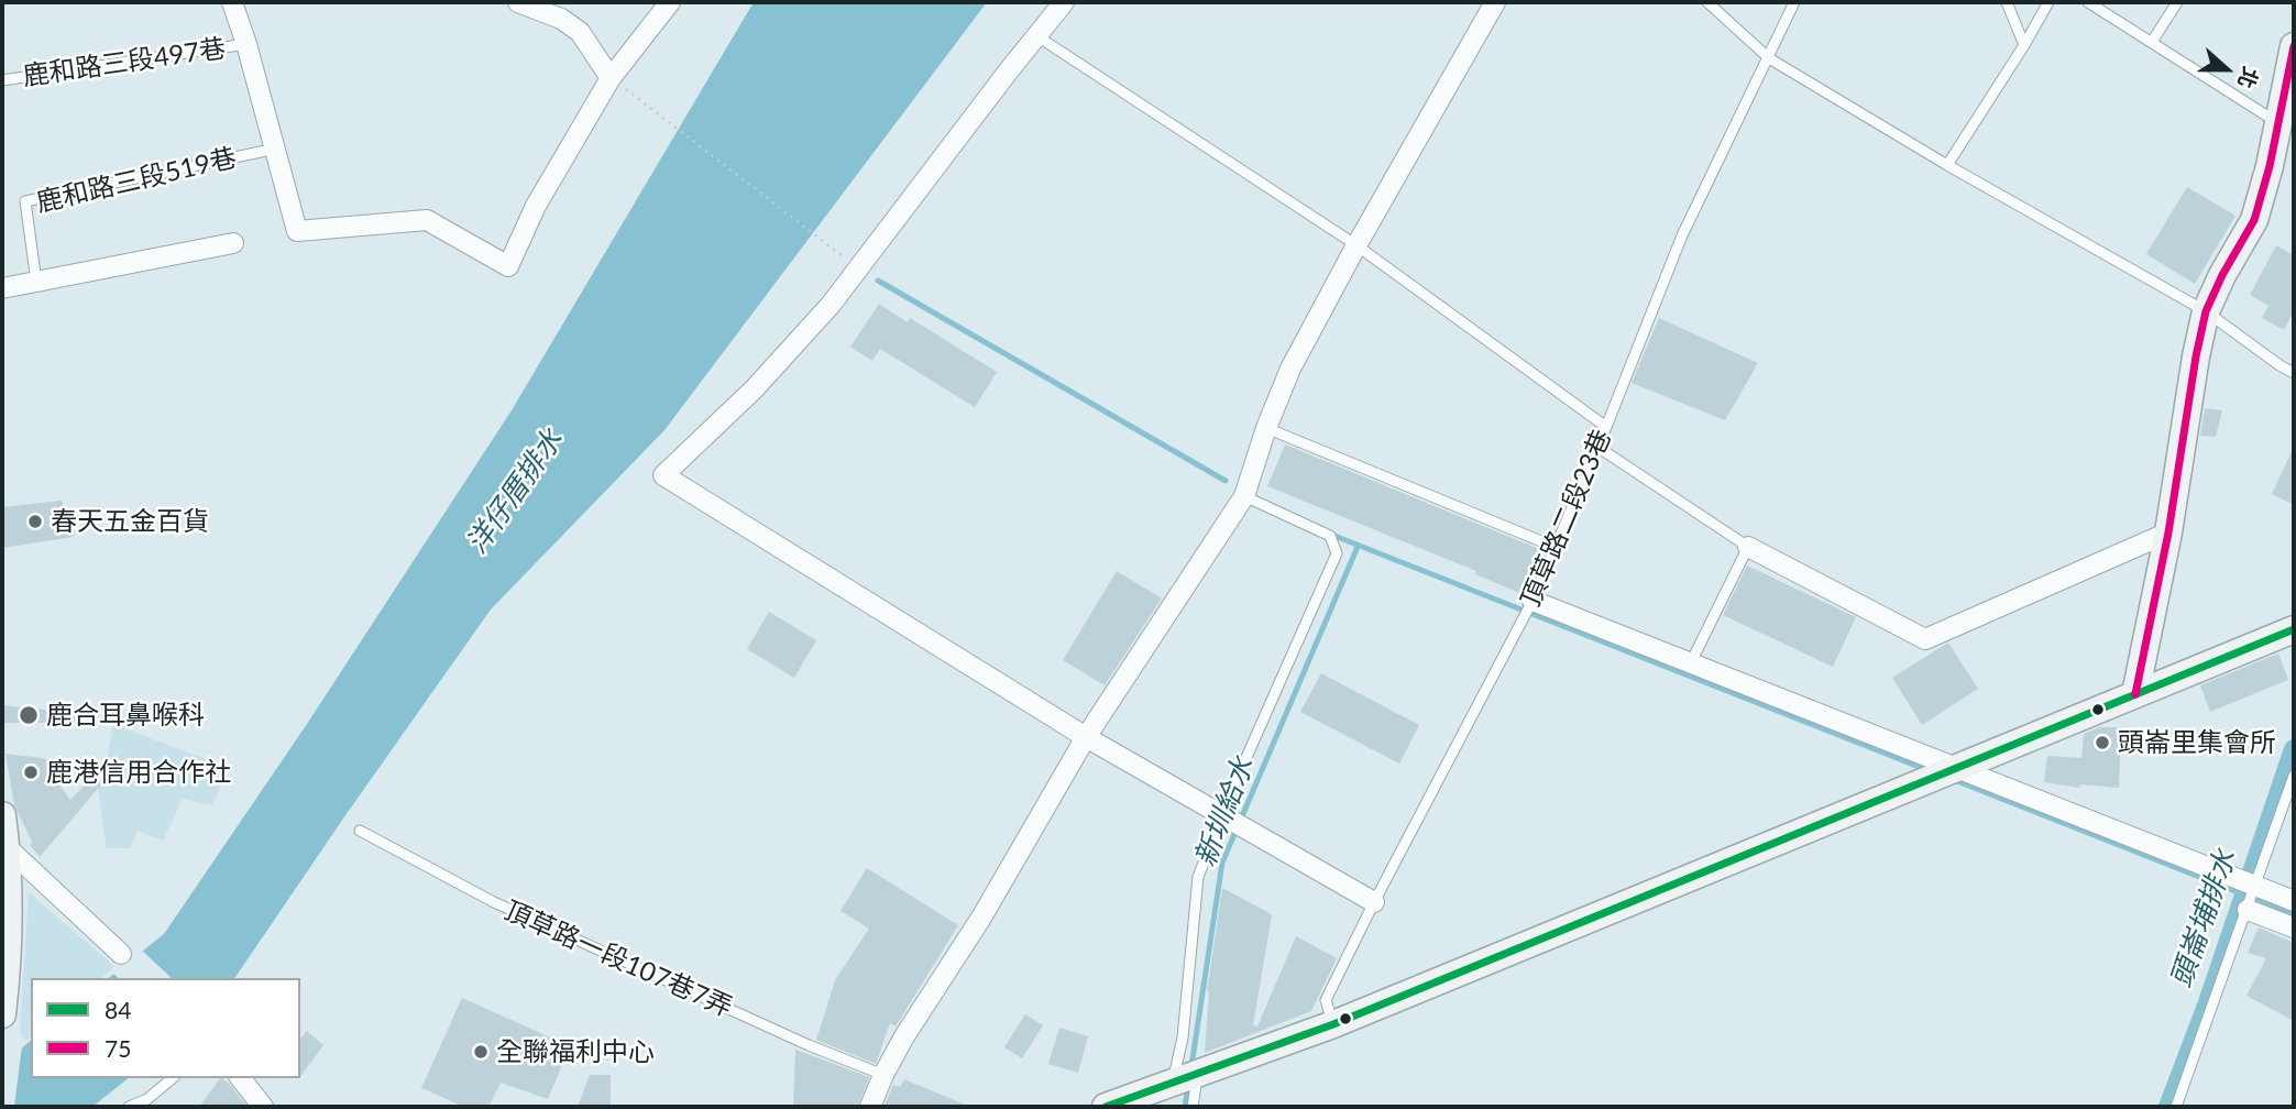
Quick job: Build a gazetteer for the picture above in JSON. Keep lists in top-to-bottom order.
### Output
{
  "streets": {
    "lane": [
      "鹿和路三段497巷",
      "鹿和路三段519巷",
      "頂草路二段23巷",
      "頂草路一段107巷7弄"
    ]
  },
  "water": ["洋仔厝排水", "新圳給水", "頭崙埔排水"],
  "places": [
    "春天五金百貨",
    "鹿合耳鼻喉科",
    "頭崙里集會所",
    "鹿港信用合作社",
    "全聯福利中心"
  ],
  "lines": ["transit line 75", "transit line 84"],
  "legend": ["84", "75"],
  "north": "right"
}
